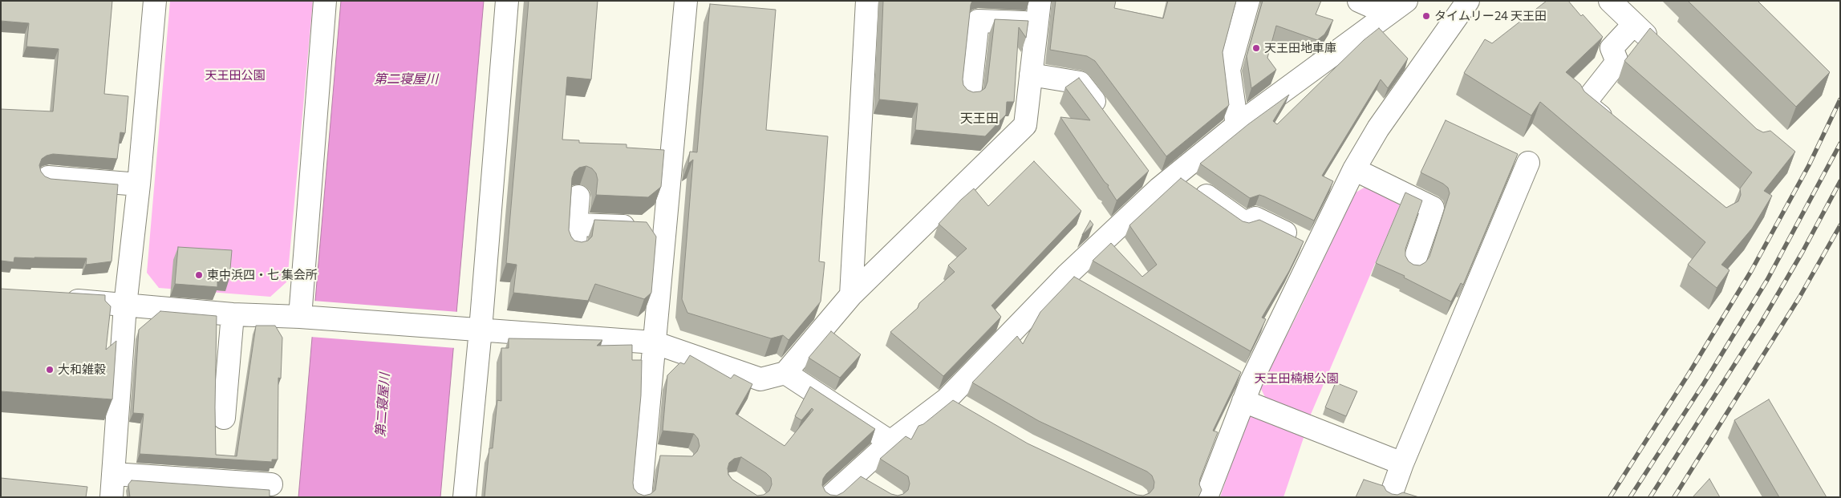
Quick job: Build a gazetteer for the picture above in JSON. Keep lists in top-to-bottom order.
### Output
{
  "districts": ["天王田"],
  "water": ["第二寝屋川"],
  "parks": ["天王田公園", "天王田楠根公園"],
  "places": [
    "タイムリー24 天王田",
    "天王田地車庫",
    "東中浜四・七 集会所",
    "大和雑穀"
  ]
}
